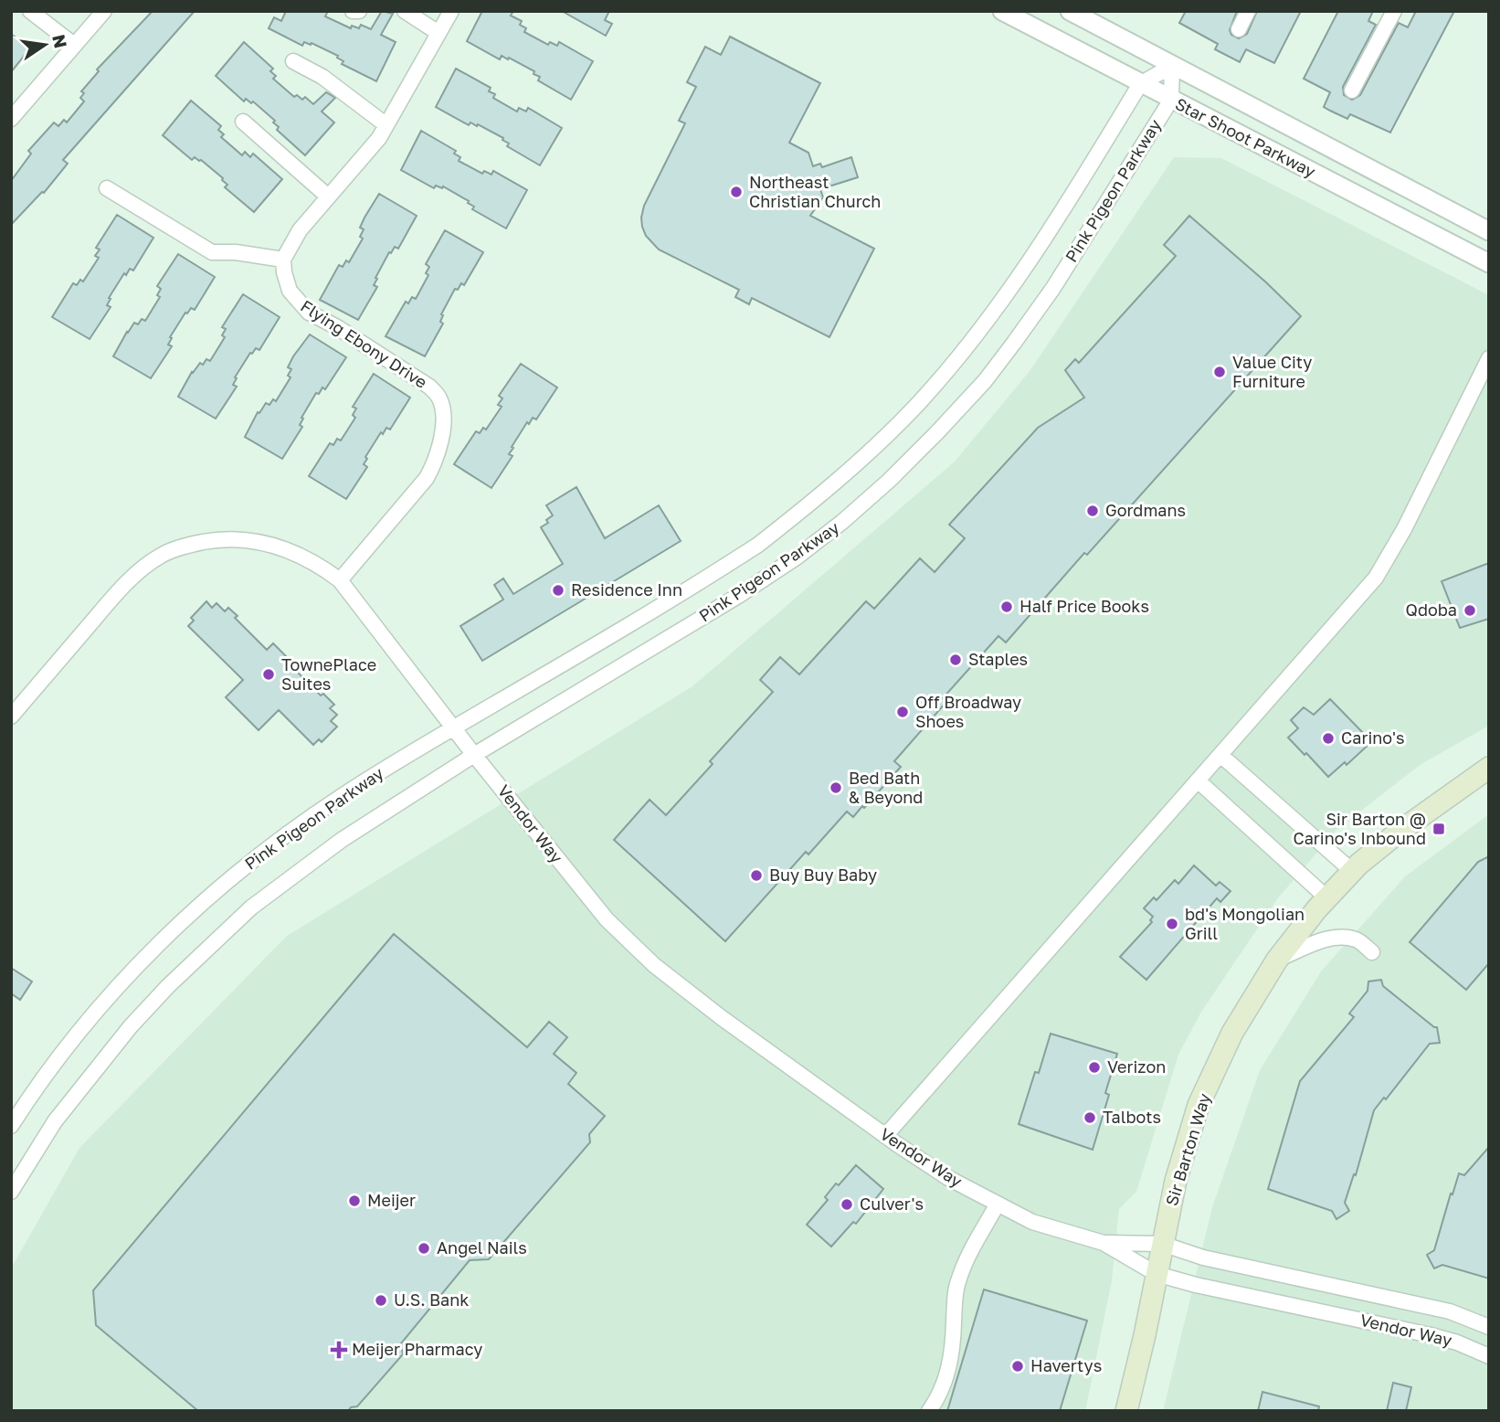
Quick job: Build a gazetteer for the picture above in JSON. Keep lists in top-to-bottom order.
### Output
{
  "streets": {
    "main road": ["Sir Barton Way"],
    "street": [
      "Star Shoot Parkway",
      "Pink Pigeon Parkway",
      "Flying Ebony Drive",
      "Vendor Way"
    ]
  },
  "crossings": [
    ["Star Shoot Parkway", "Pink Pigeon Parkway"],
    ["Pink Pigeon Parkway", "Vendor Way"],
    ["Flying Ebony Drive", "Vendor Way"],
    ["Vendor Way", "Sir Barton Way"]
  ],
  "places": {
    "other": [
      "Northeast Christian Church",
      "Value City Furniture",
      "Gordmans",
      "Residence Inn",
      "Half Price Books",
      "Qdoba",
      "Staples",
      "TownePlace Suites",
      "Off Broadway Shoes",
      "Carino's",
      "Bed Bath & Beyond",
      "Buy Buy Baby",
      "bd's Mongolian Grill",
      "Verizon",
      "Talbots",
      "Meijer",
      "Culver's",
      "Angel Nails",
      "U.S. Bank",
      "Havertys"
    ],
    "transit": ["Sir Barton @ Carino's Inbound"],
    "health": ["Meijer Pharmacy"]
  },
  "north": "right"
}
